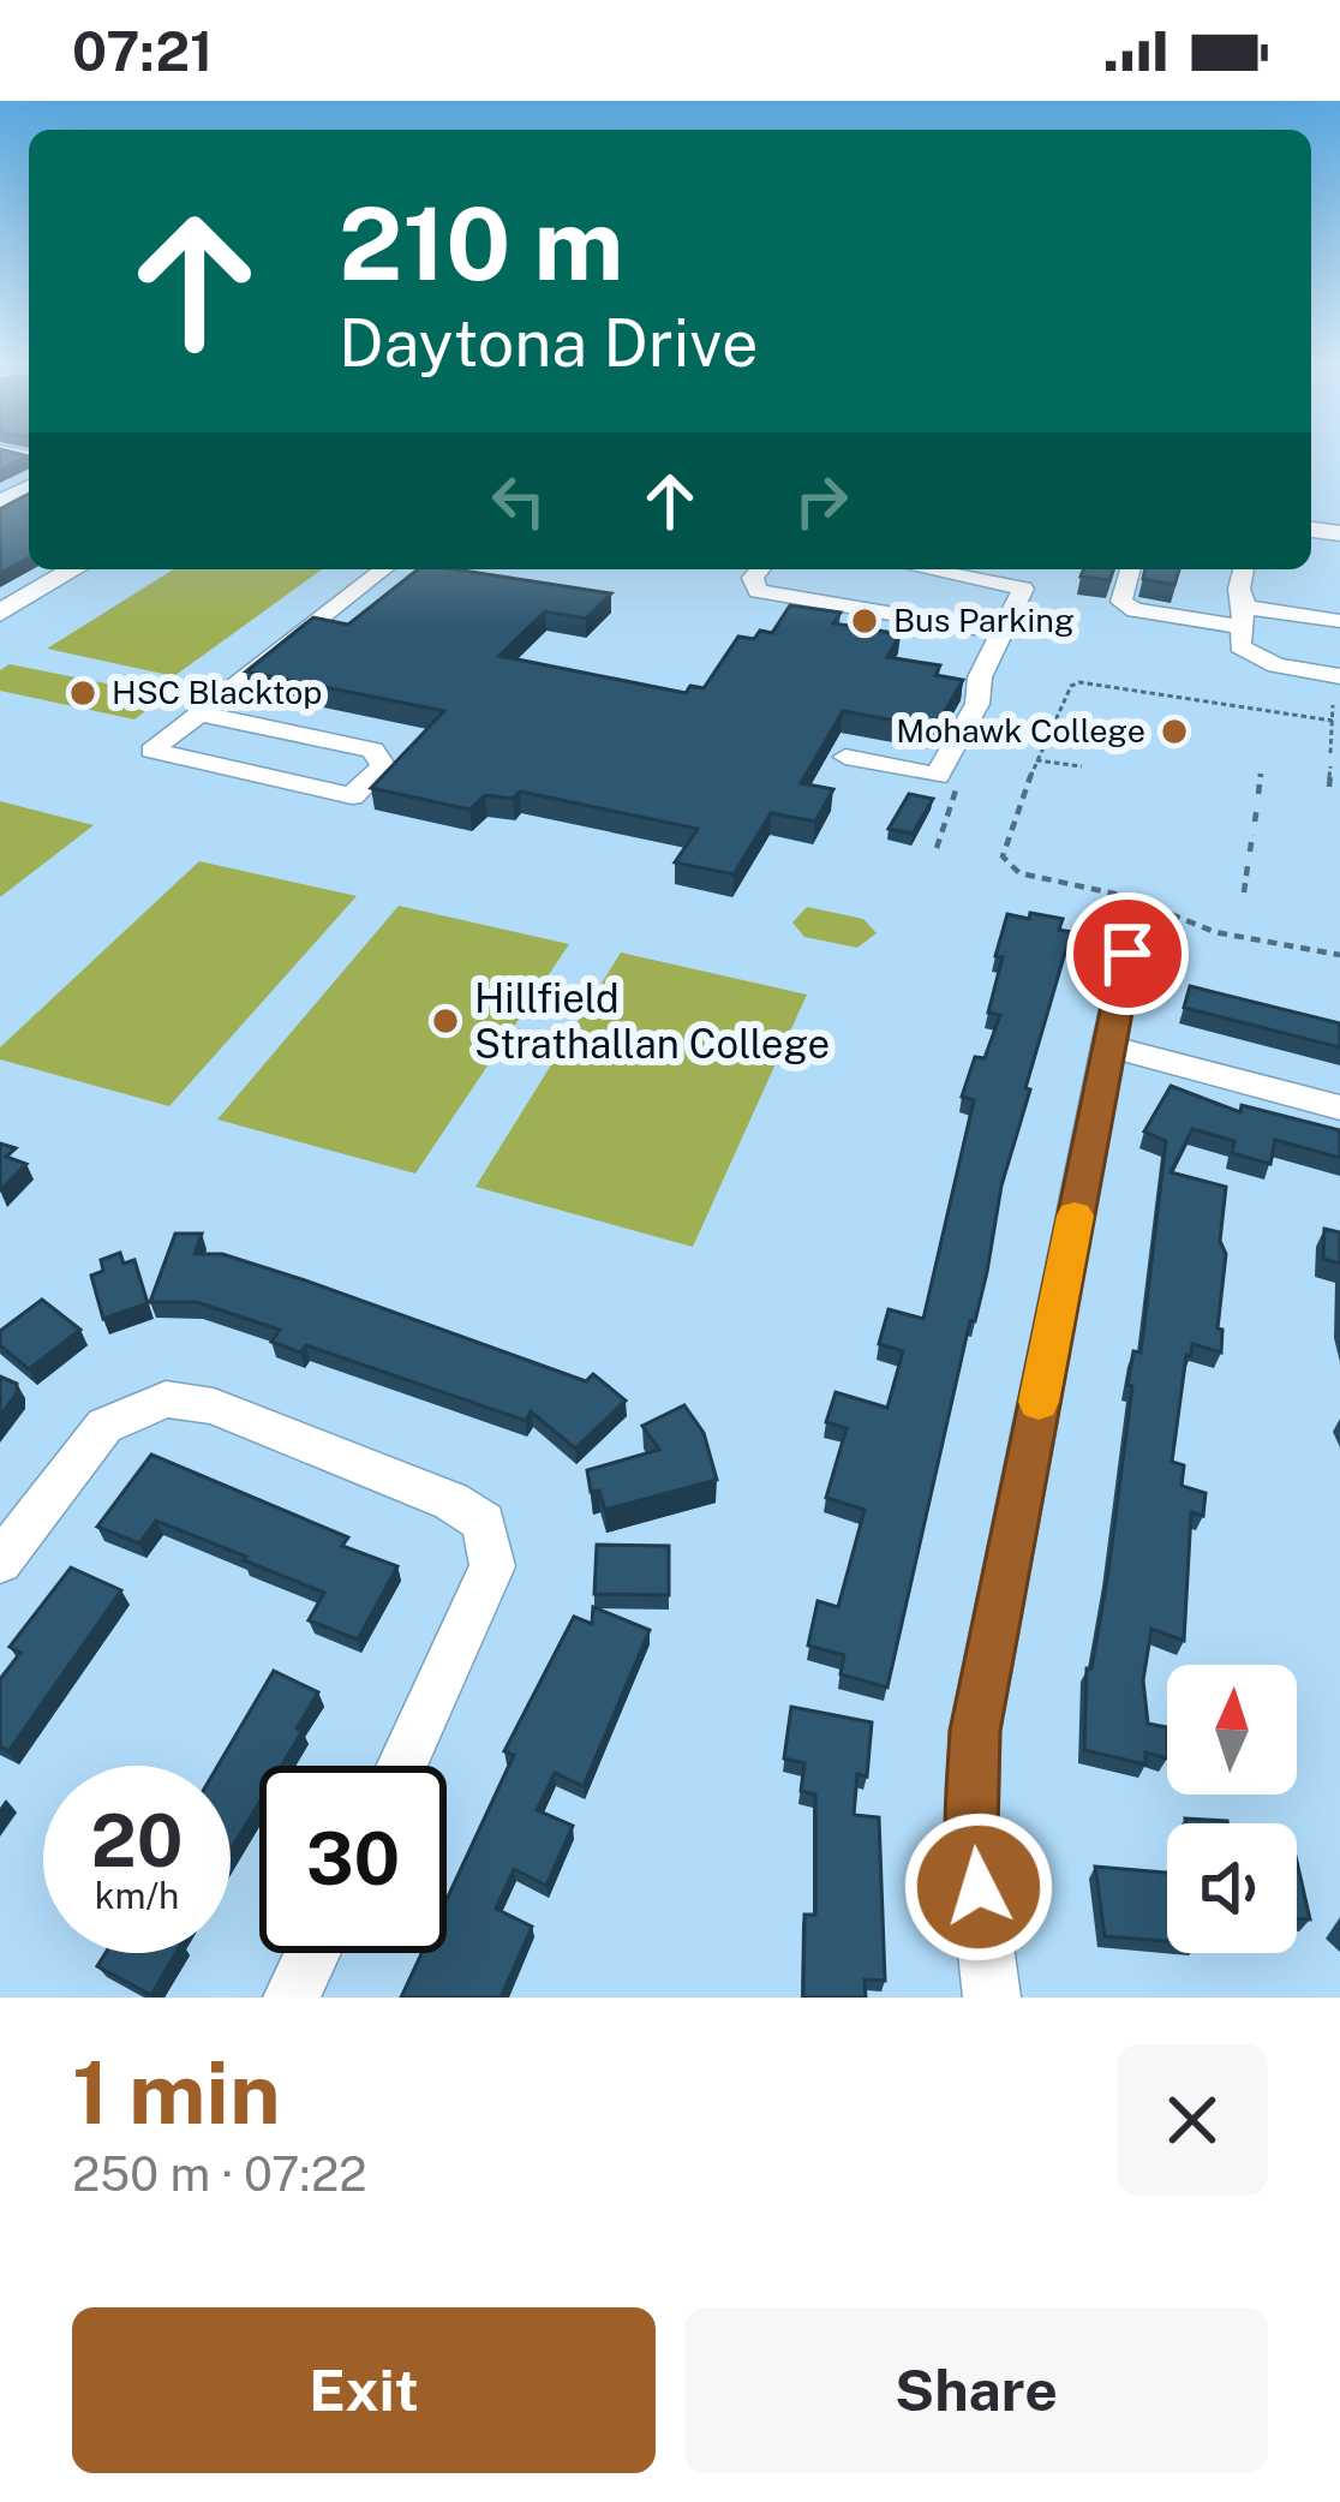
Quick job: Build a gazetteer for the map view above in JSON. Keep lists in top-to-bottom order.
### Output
{
  "places": [
    "Bus Parking",
    "HSC Blacktop",
    "Mohawk College",
    "Hillfield Strathallan College"
  ],
  "north": "top",
  "page": {
    "status": "07:21",
    "turn": ["210 m", "Daytona Drive"],
    "speed": "20 km/h",
    "limit": "30",
    "heading": ["1 min", "250 m · 07:22"],
    "buttons": ["Exit", "Share"]
  }
}
